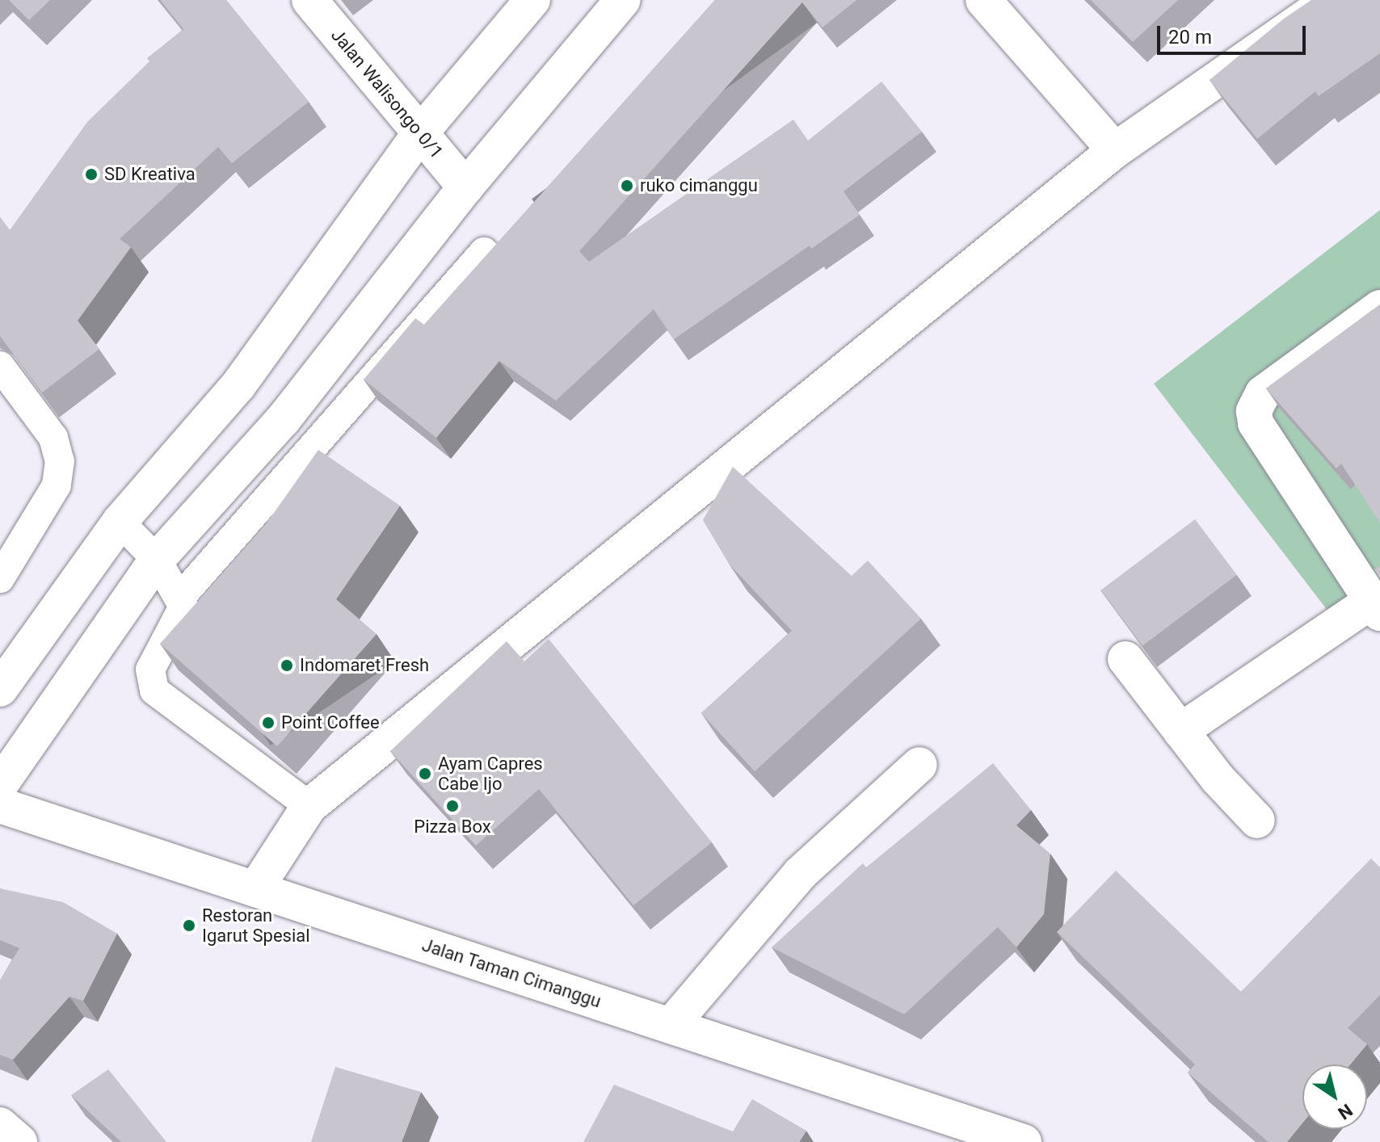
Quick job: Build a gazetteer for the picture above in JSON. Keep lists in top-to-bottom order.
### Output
{
  "streets": {
    "street": ["Jalan Walisongo 0/1", "Jalan Taman Cimanggu"]
  },
  "places": [
    "SD Kreativa",
    "ruko cimanggu",
    "Indomaret Fresh",
    "Point Coffee",
    "Ayam Capres Cabe Ijo",
    "Pizza Box",
    "Restoran Igarut Spesial"
  ],
  "scale_bar": "20 m",
  "north": "bottom right"
}
